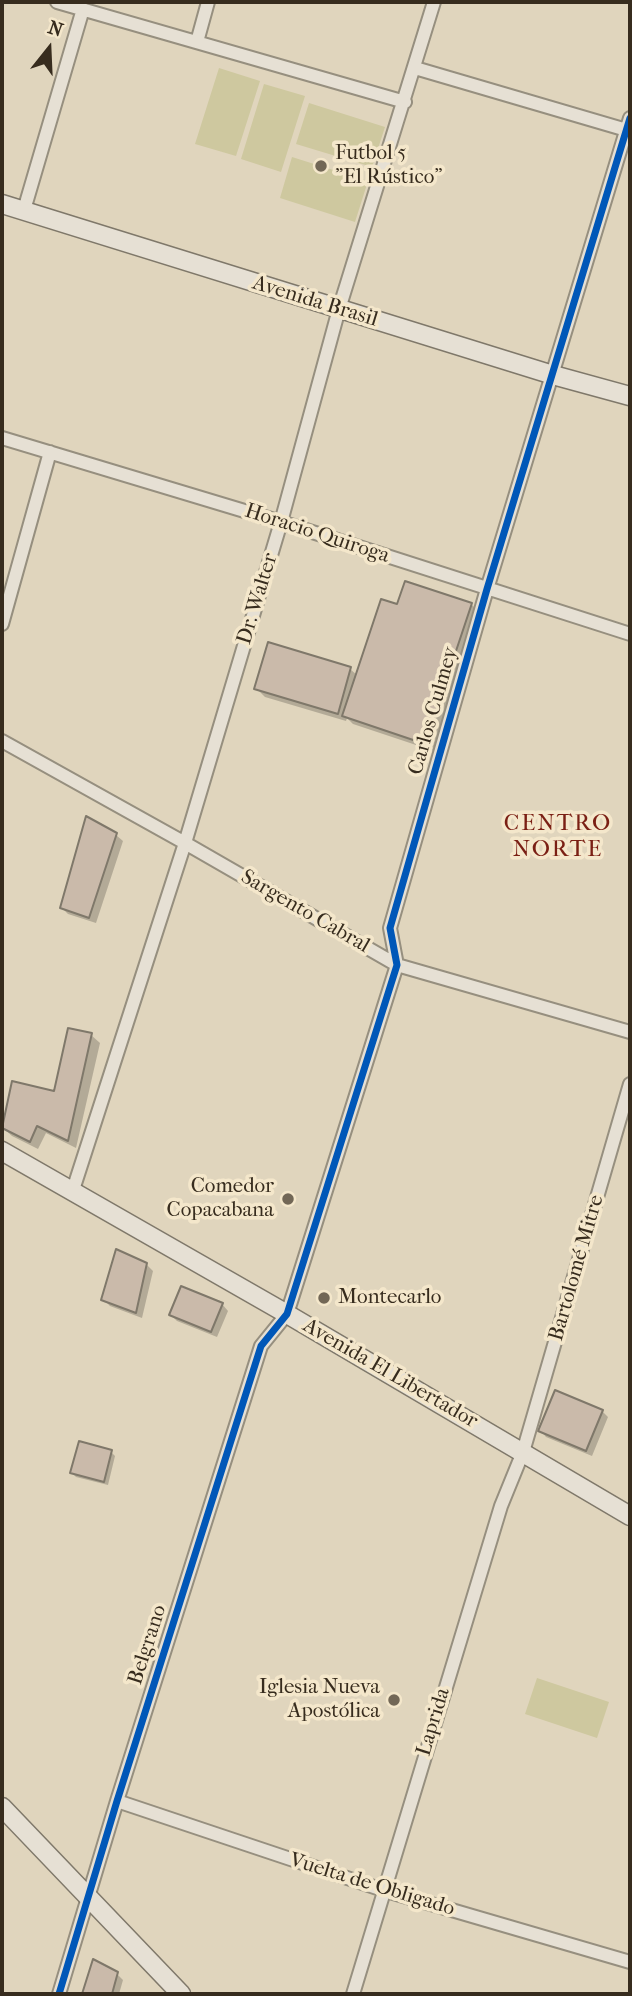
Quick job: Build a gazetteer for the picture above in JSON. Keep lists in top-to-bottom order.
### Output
{
  "streets": {
    "main road": ["Avenida Brasil", "Avenida El Libertador"],
    "street": [
      "Horacio Quiroga",
      "Dr. Walter",
      "Carlos Culmey",
      "Sargento Cabral",
      "Bartolomé Mitre",
      "Belgrano",
      "Laprida",
      "Vuelta de Obligado"
    ]
  },
  "crossings": [
    ["Avenida Brasil", "Dr. Walter"],
    ["Avenida Brasil", "Carlos Culmey"],
    ["Horacio Quiroga", "Dr. Walter"],
    ["Horacio Quiroga", "Carlos Culmey"],
    ["Dr. Walter", "Sargento Cabral"],
    ["Dr. Walter", "Avenida El Libertador"],
    ["Carlos Culmey", "Sargento Cabral"],
    ["Carlos Culmey", "Avenida El Libertador"],
    ["Carlos Culmey", "Belgrano"],
    ["Bartolomé Mitre", "Avenida El Libertador"],
    ["Bartolomé Mitre", "Laprida"],
    ["Avenida El Libertador", "Belgrano"],
    ["Avenida El Libertador", "Laprida"],
    ["Belgrano", "Vuelta de Obligado"],
    ["Laprida", "Vuelta de Obligado"]
  ],
  "districts": ["CENTRO NORTE"],
  "places": [
    "Futbol 5 \"El Rústico\"",
    "Comedor Copacabana",
    "Montecarlo",
    "Iglesia Nueva Apostólica"
  ],
  "north": "top"
}
